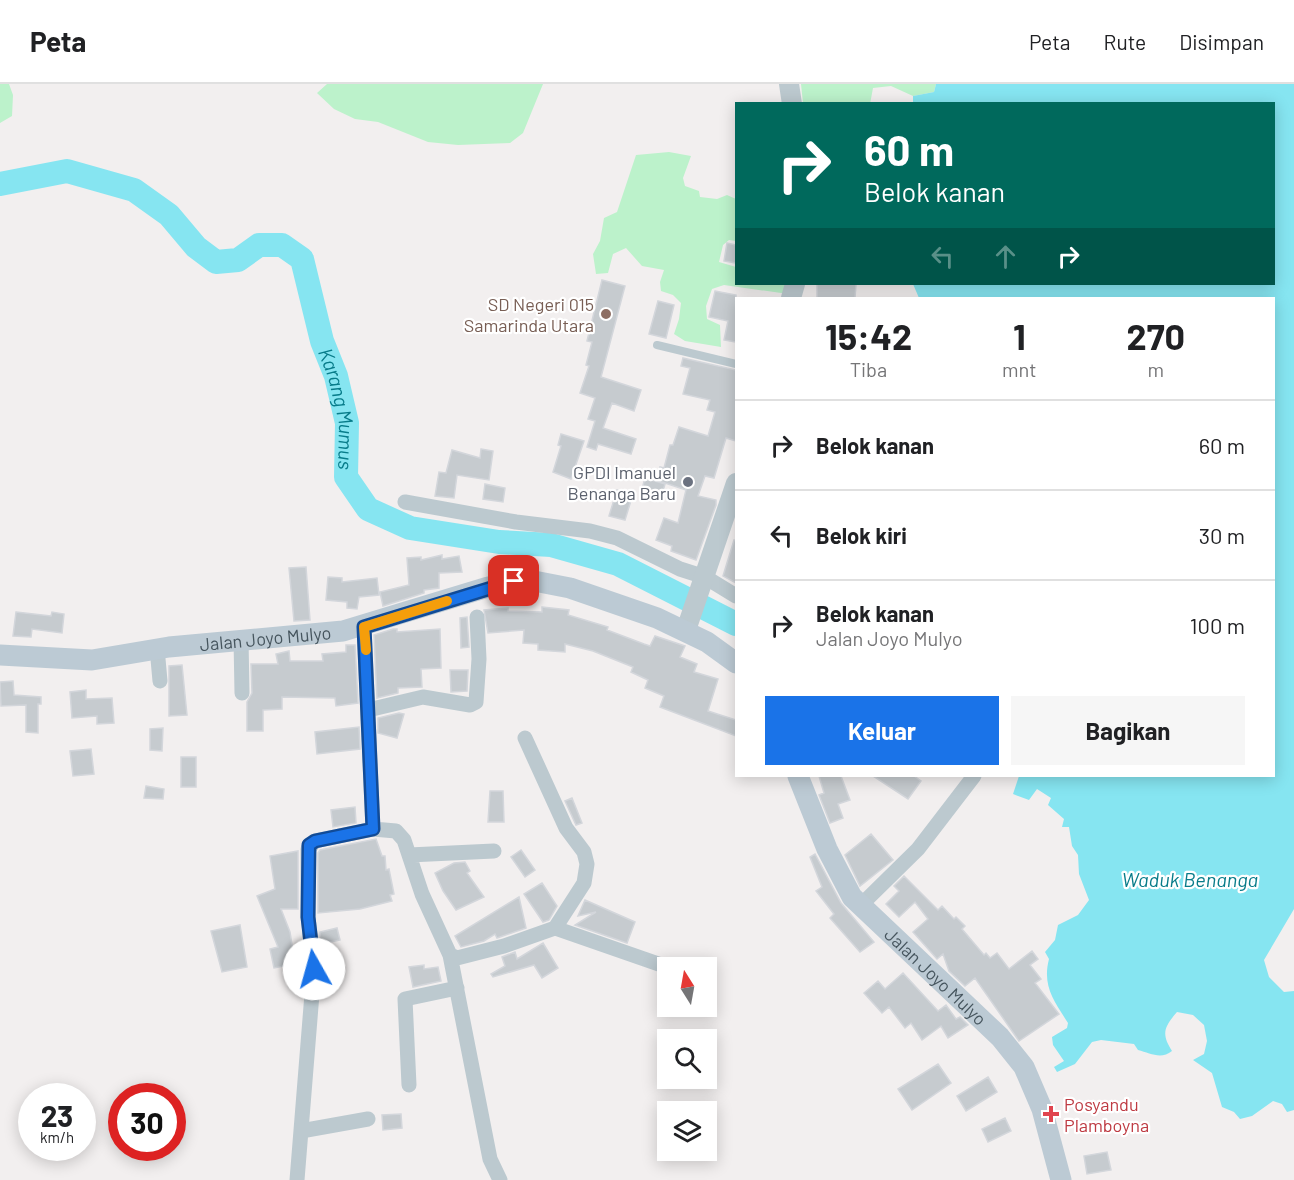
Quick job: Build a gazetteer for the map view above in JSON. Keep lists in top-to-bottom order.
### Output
{
  "streets": {
    "main road": ["Jalan Joyo Mulyo"]
  },
  "water": ["Karang Mumus", "Waduk Benanga"],
  "places": {
    "other": ["SD Negeri 015 Samarinda Utara", "GPDI Imanuel Benanga Baru"],
    "health": ["Posyandu Plamboyna"]
  },
  "north": "top",
  "page": {
    "header": "Peta",
    "nav": ["Peta", "Rute", "Disimpan"],
    "turn": ["60 m", "Belok kanan"],
    "eta": [
      "15:42",
      "Tiba",
      "1",
      "mnt",
      "270",
      "m"
    ],
    "list": [
      {
        "name": "Belok kanan",
        "value": "60 m"
      },
      {
        "name": "Belok kiri",
        "value": "30 m"
      },
      {
        "name": "Belok kanan",
        "note": "Jalan Joyo Mulyo",
        "value": "100 m"
      }
    ],
    "buttons": ["Keluar", "Bagikan"],
    "speed": "23 km/h",
    "limit": "30"
  }
}
